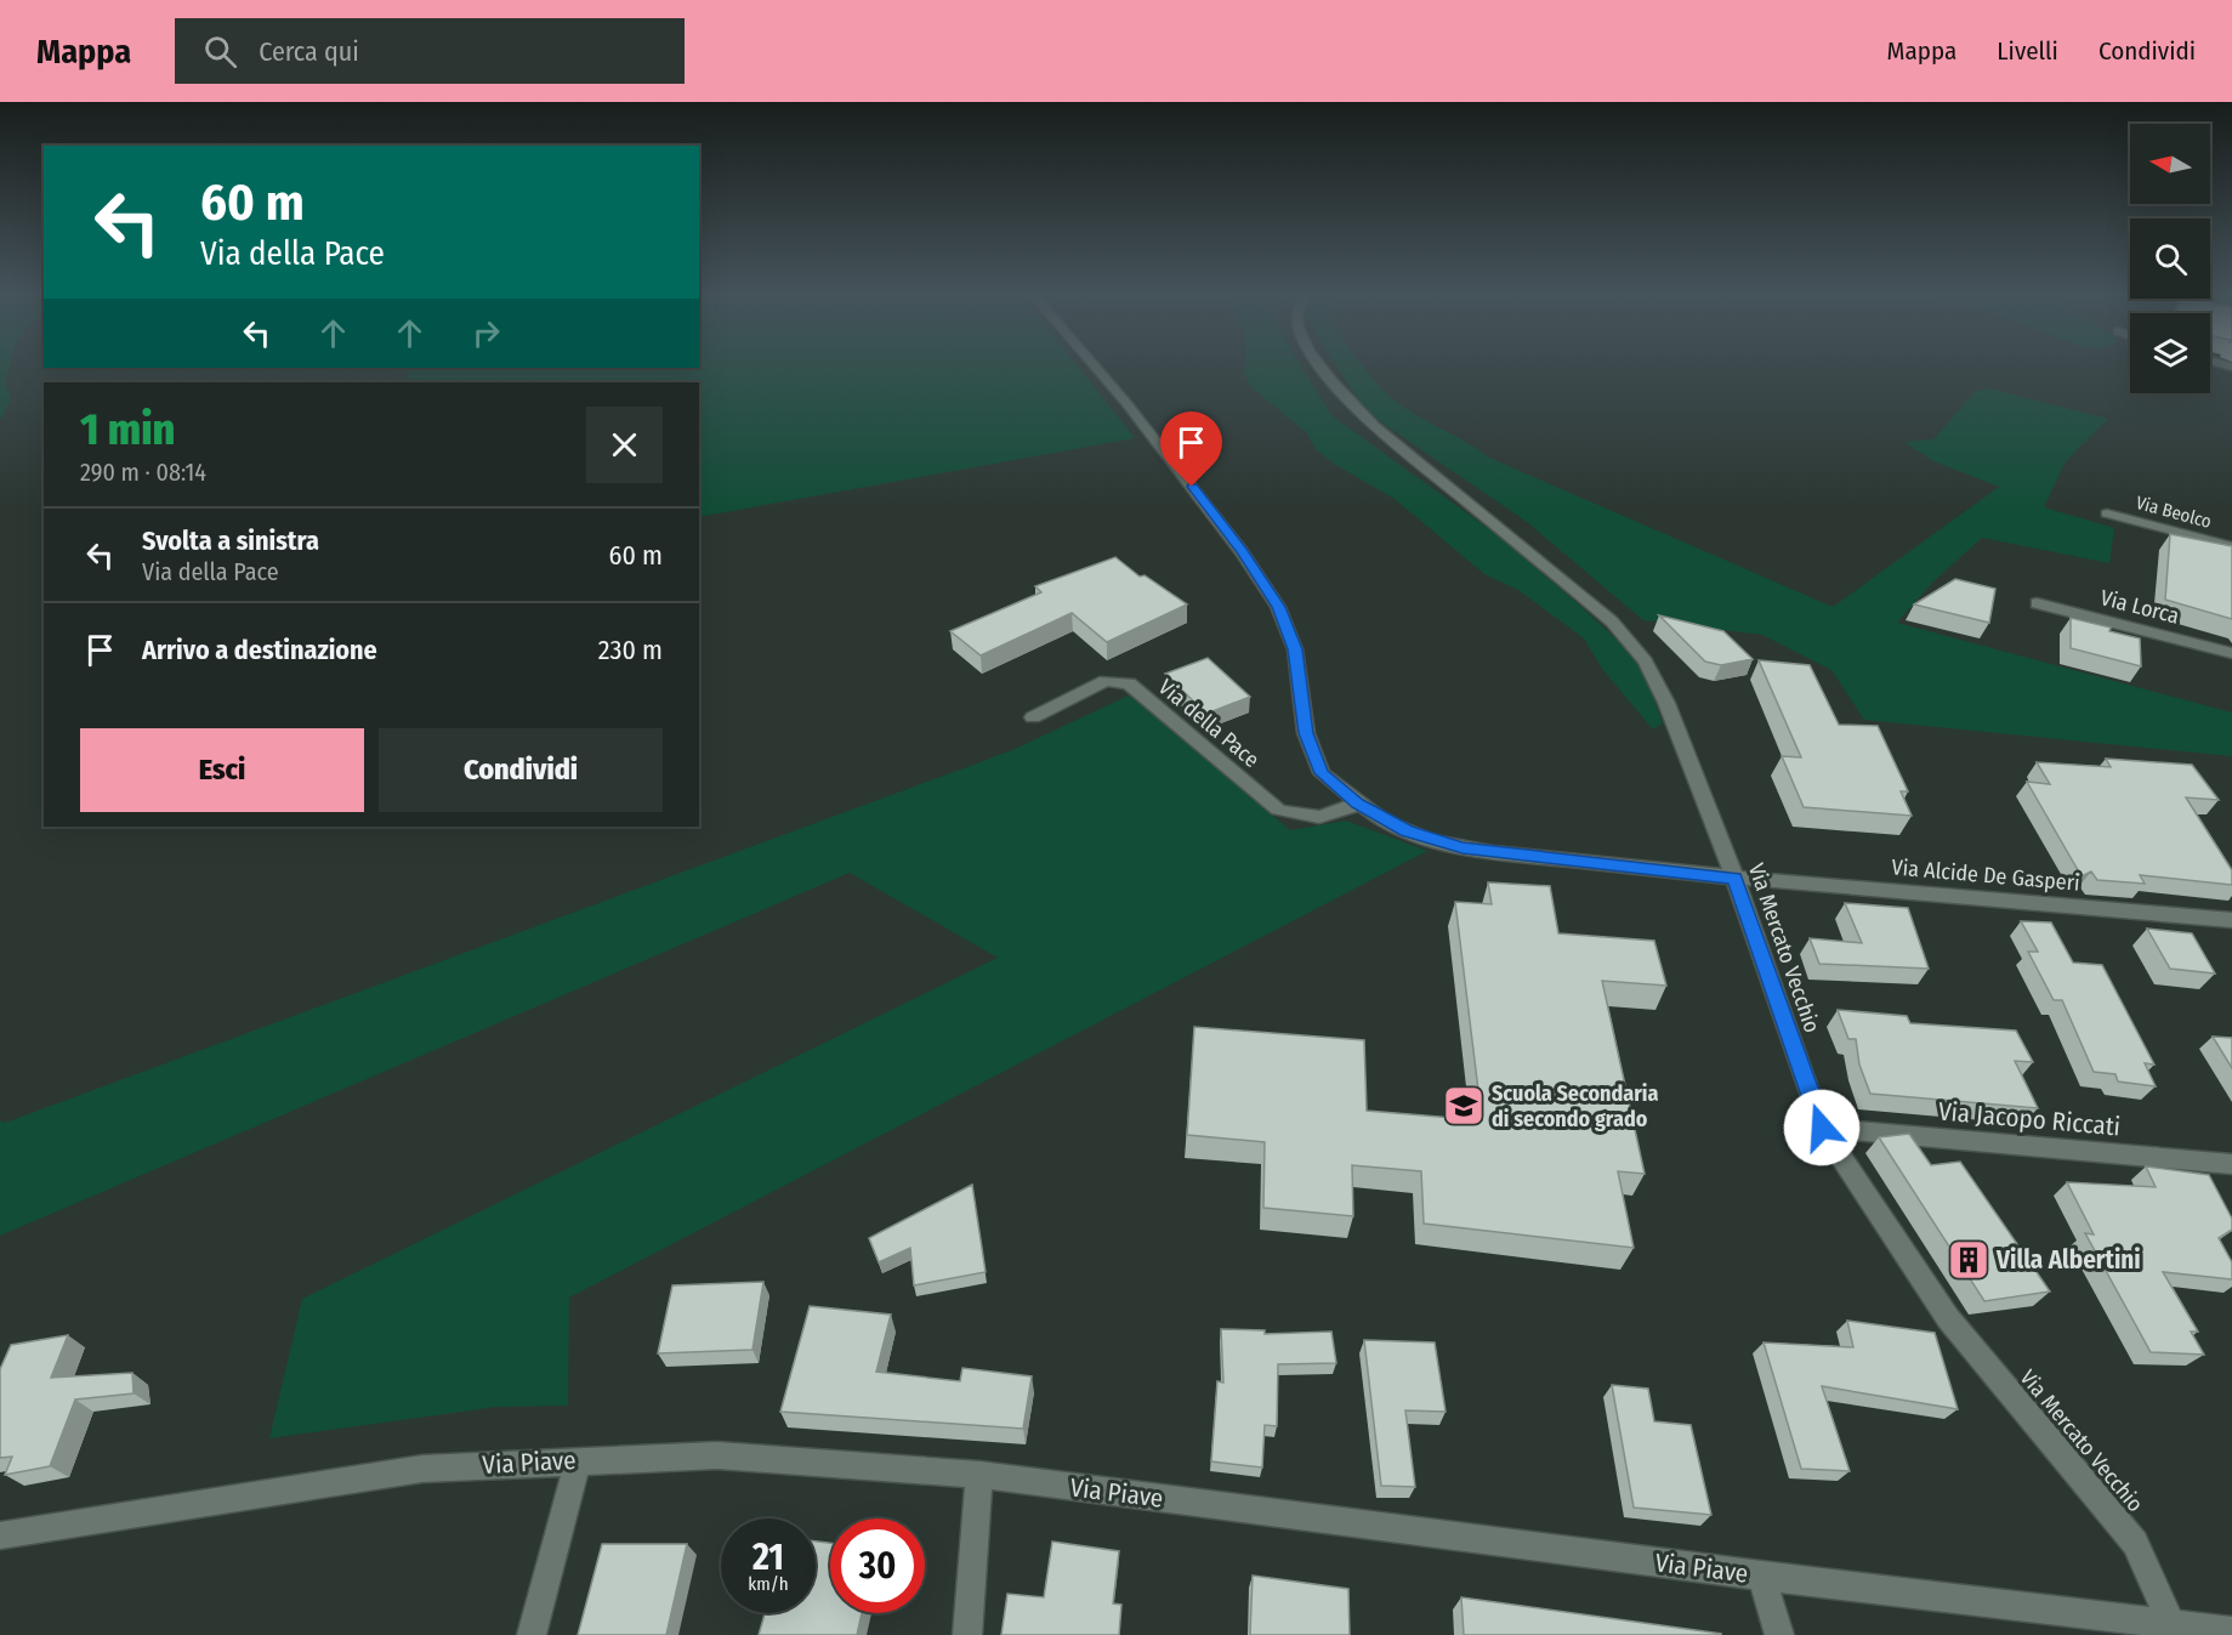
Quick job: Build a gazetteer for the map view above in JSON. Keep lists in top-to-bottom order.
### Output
{
  "streets": {
    "street": [
      "Via Beolco",
      "Via Lorca",
      "Via della Pace",
      "Via Alcide De Gasperi",
      "Via Mercato Vecchio",
      "Via Jacopo Riccati",
      "Via Piave"
    ]
  },
  "crossings": [
    ["Via Alcide De Gasperi", "Via Mercato Vecchio"],
    ["Via Mercato Vecchio", "Via Jacopo Riccati"],
    ["Via Mercato Vecchio", "Via Piave"]
  ],
  "places": {
    "school or university": ["Scuola Secondaria di secondo grado"],
    "building": ["Villa Albertini"]
  },
  "north": "left",
  "page": {
    "header": "Mappa",
    "search": "Cerca qui",
    "nav": ["Mappa", "Livelli", "Condividi"],
    "turn": ["60 m", "Via della Pace"],
    "heading": ["1 min", "290 m · 08:14"],
    "list": [
      {
        "name": "Svolta a sinistra",
        "note": "Via della Pace",
        "value": "60 m"
      },
      {
        "name": "Arrivo a destinazione",
        "value": "230 m"
      }
    ],
    "buttons": ["Esci", "Condividi"],
    "speed": "21 km/h",
    "limit": "30"
  }
}
